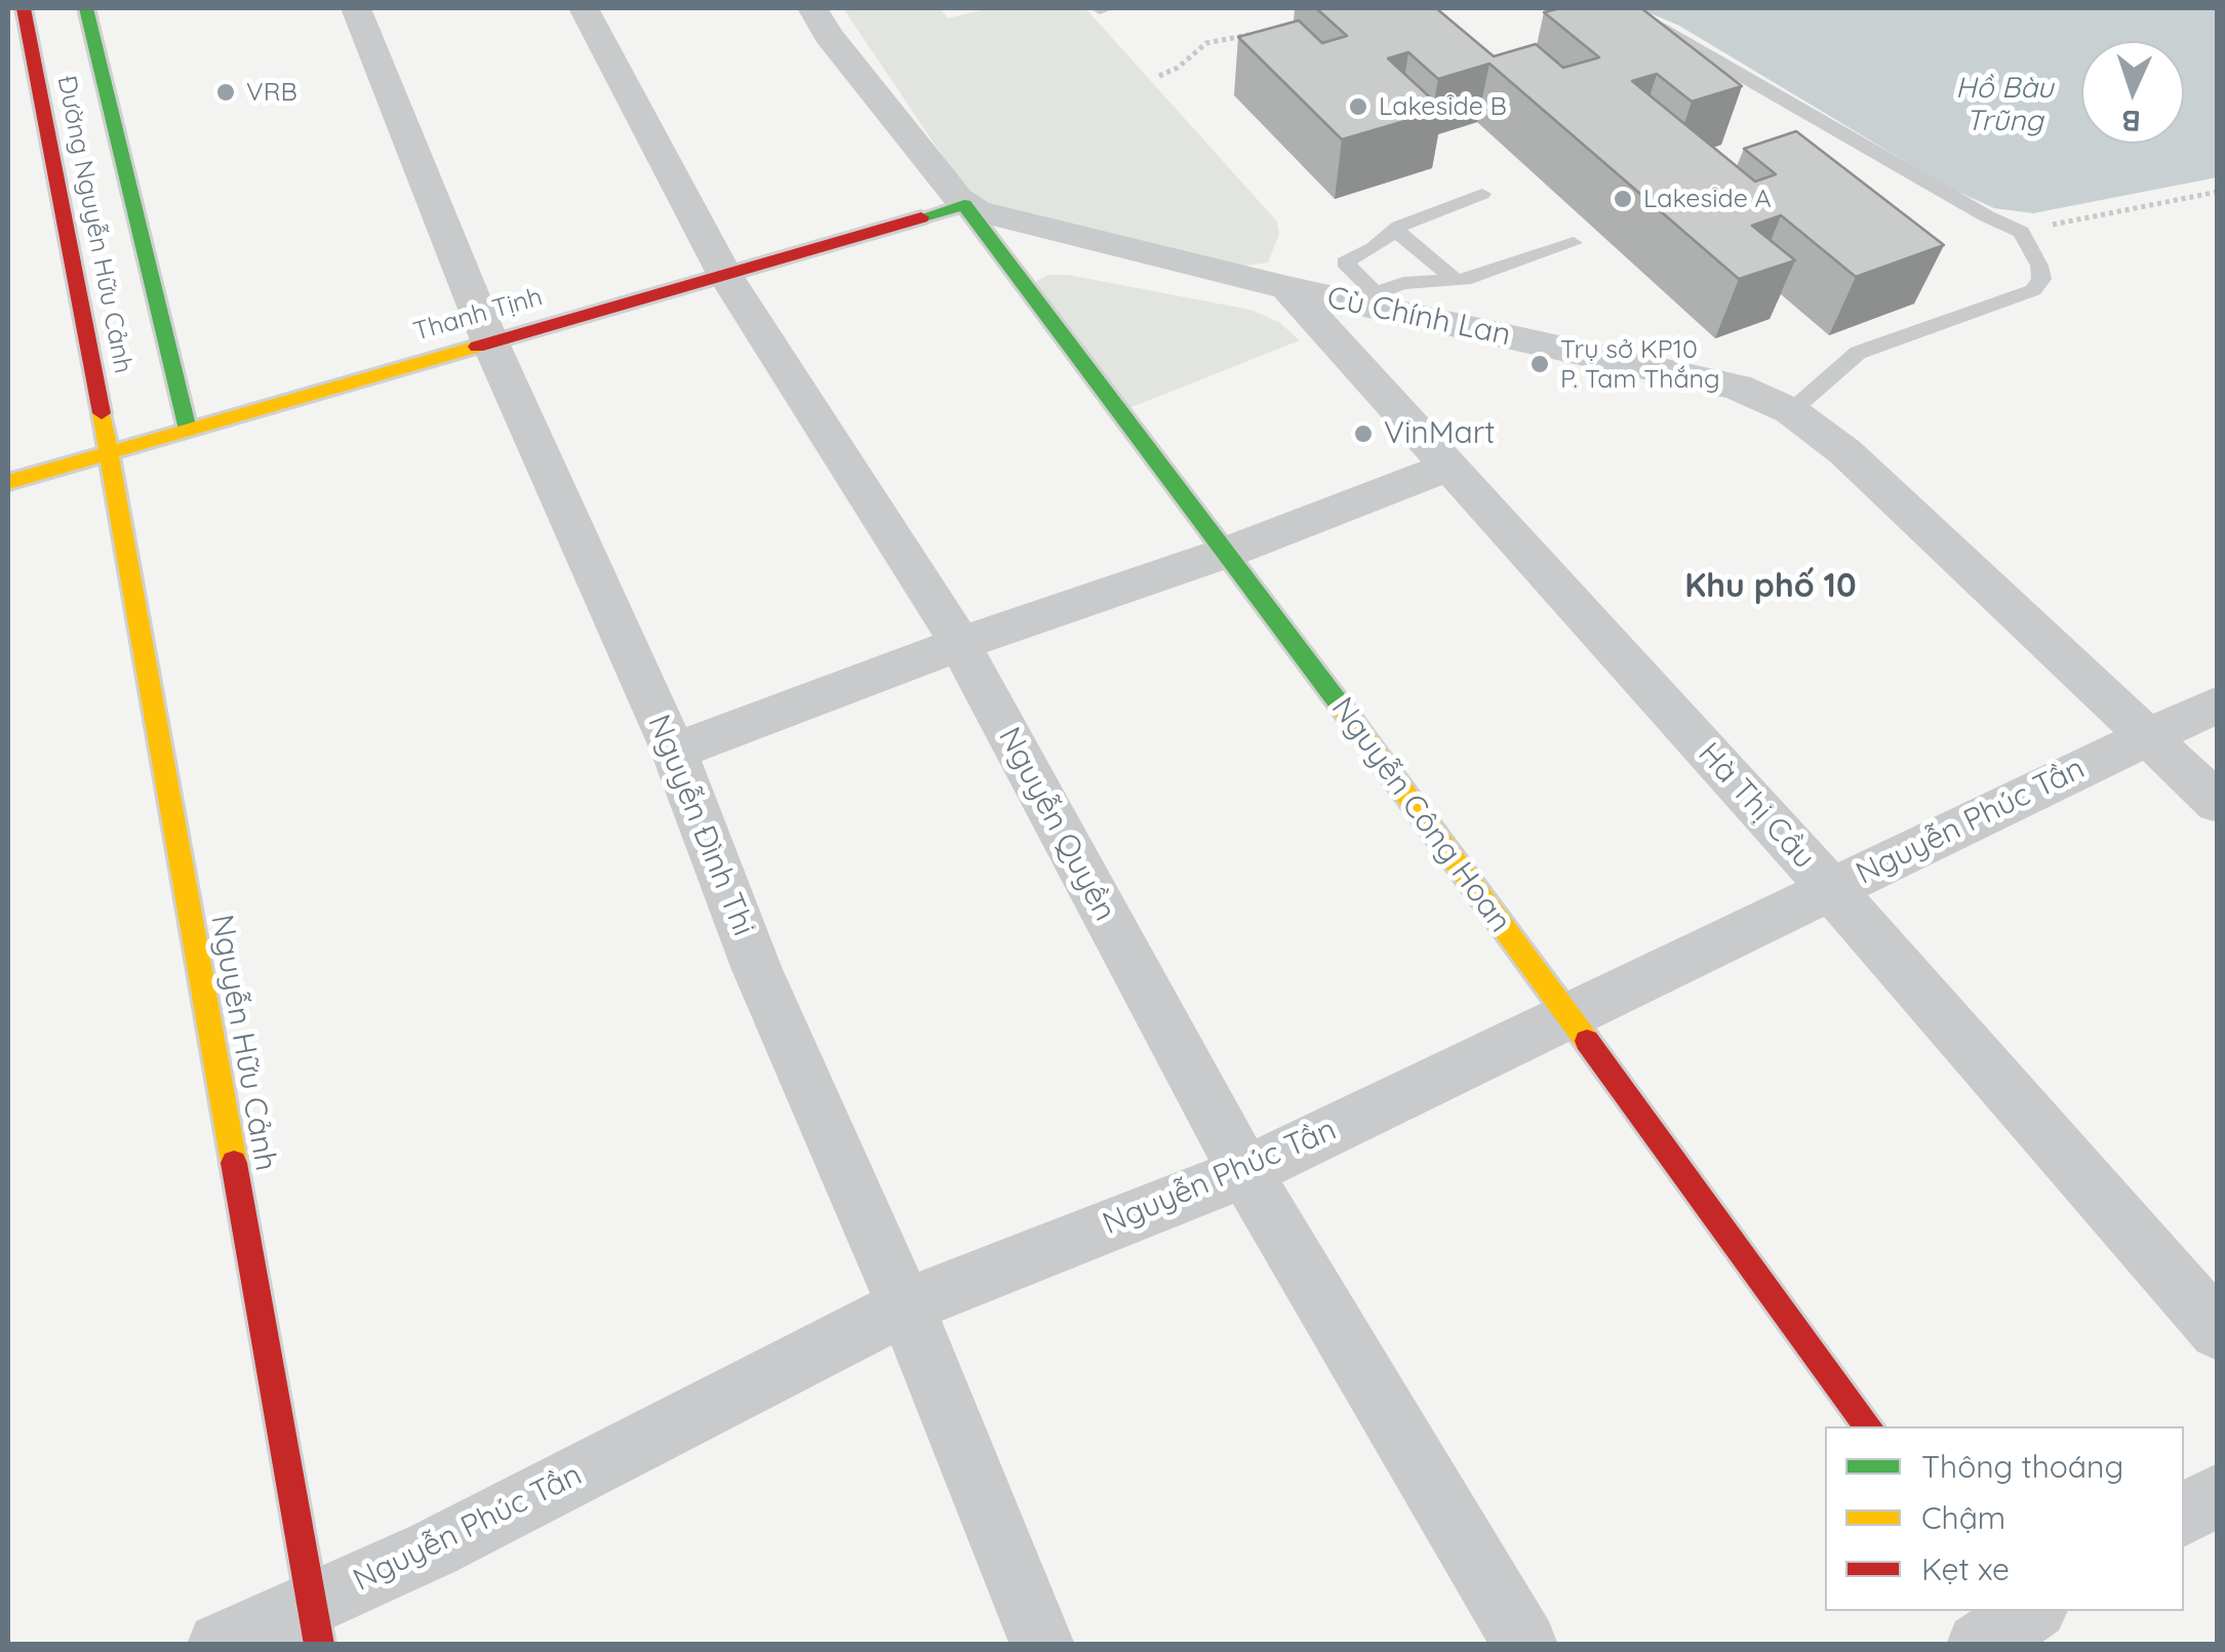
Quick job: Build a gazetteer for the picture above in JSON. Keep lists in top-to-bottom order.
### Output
{
  "streets": {
    "main road": [
      "Đường Nguyễn Hữu Cảnh",
      "Thanh Tịnh",
      "Nguyễn Công Hoan",
      "Nguyễn Hữu Cảnh"
    ],
    "street": [
      "Cù Chính Lan",
      "Hà Thị Cầu",
      "Nguyễn Phúc Tần",
      "Nguyễn Quyền",
      "Nguyễn Đình Thi"
    ]
  },
  "crossings": [
    ["Đường Nguyễn Hữu Cảnh", "Thanh Tịnh"],
    ["Đường Nguyễn Hữu Cảnh", "Nguyễn Hữu Cảnh"],
    ["Thanh Tịnh", "Cù Chính Lan"],
    ["Thanh Tịnh", "Nguyễn Công Hoan"],
    ["Thanh Tịnh", "Nguyễn Quyền"],
    ["Thanh Tịnh", "Nguyễn Đình Thi"],
    ["Thanh Tịnh", "Nguyễn Hữu Cảnh"],
    ["Cù Chính Lan", "Hà Thị Cầu"],
    ["Cù Chính Lan", "Nguyễn Công Hoan"],
    ["Cù Chính Lan", "Nguyễn Phúc Tần"],
    ["Hà Thị Cầu", "Nguyễn Phúc Tần"],
    ["Nguyễn Công Hoan", "Nguyễn Phúc Tần"],
    ["Nguyễn Phúc Tần", "Nguyễn Quyền"],
    ["Nguyễn Phúc Tần", "Nguyễn Đình Thi"],
    ["Nguyễn Phúc Tần", "Nguyễn Hữu Cảnh"]
  ],
  "districts": ["Khu phố 10"],
  "water": ["Hồ Bàu Trũng"],
  "places": [
    "VRB",
    "Lakeside B",
    "Lakeside A",
    "Trụ sở KP10 P. Tam Thắng",
    "VinMart"
  ],
  "legend": ["Thông thoáng", "Chậm", "Kẹt xe"],
  "north": "bottom"
}
